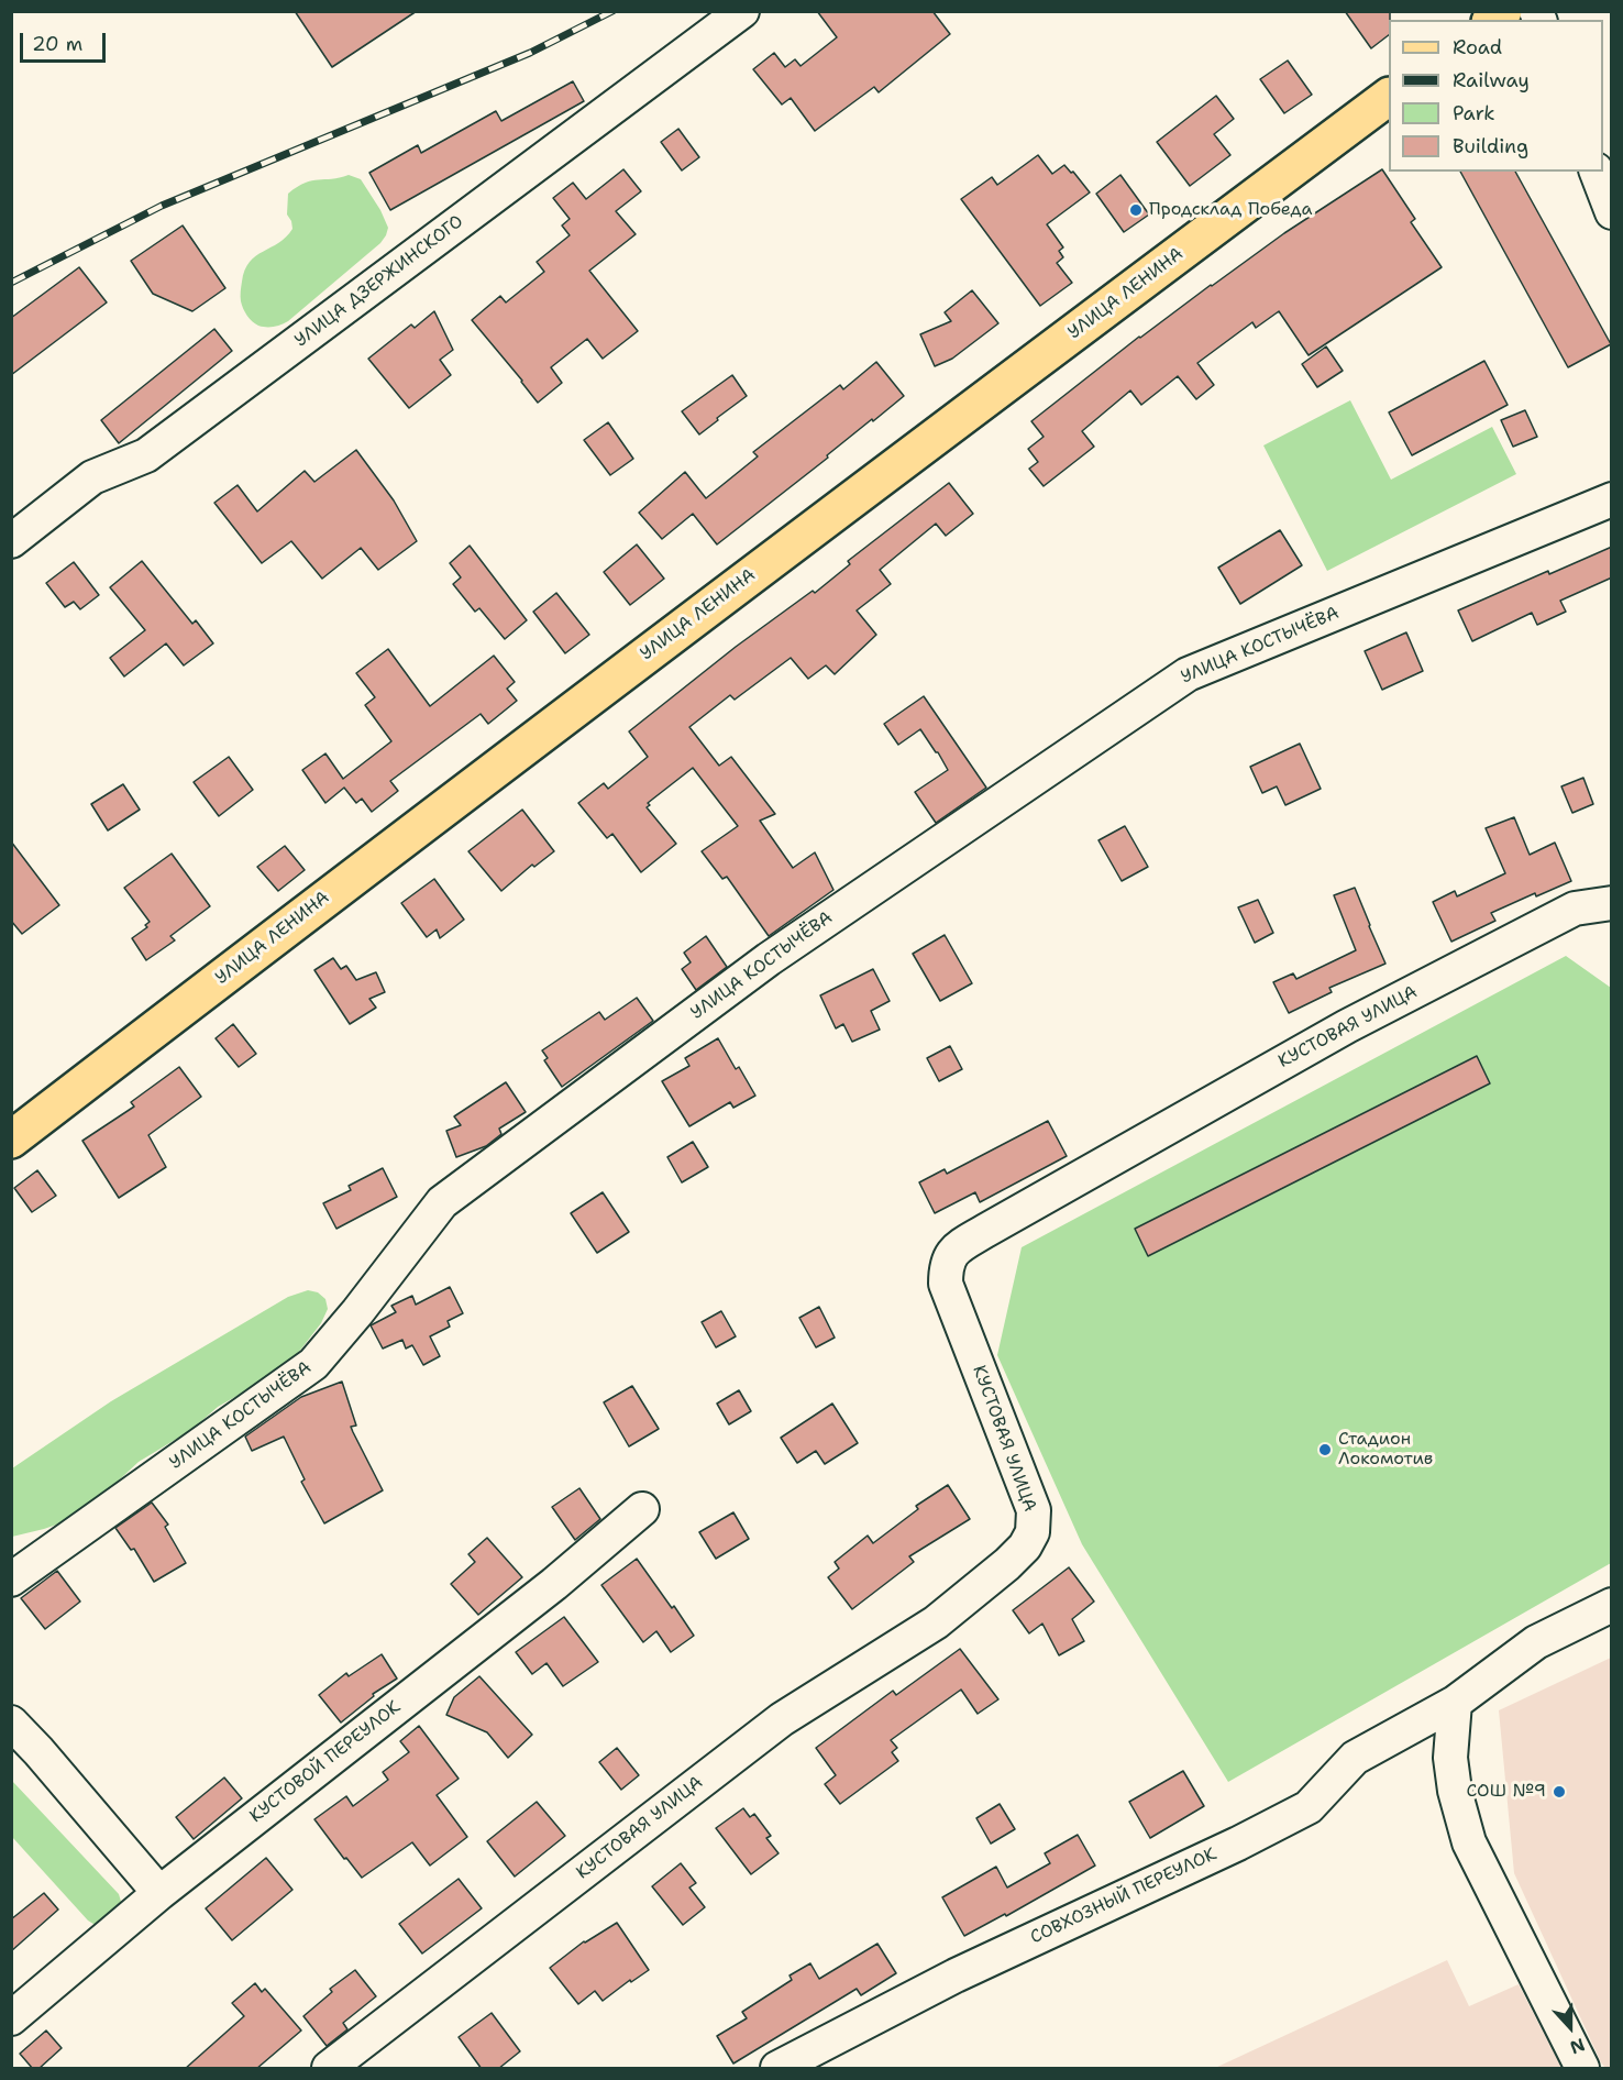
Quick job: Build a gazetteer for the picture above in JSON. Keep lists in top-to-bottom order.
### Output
{
  "streets": {
    "main road": ["УЛИЦА ЛЕНИНА"],
    "street": [
      "УЛИЦА ДЗЕРЖИНСКОГО",
      "УЛИЦА КОСТЫЧЁВА",
      "КУСТОВАЯ УЛИЦА",
      "КУСТОВОЙ ПЕРЕУЛОК",
      "СОВХОЗНЫЙ ПЕРЕУЛОК"
    ]
  },
  "places": ["Продсклад Победа", "Стадион Локомотив", "СОШ №9"],
  "legend": [
    "Road",
    "Railway",
    "Park",
    "Building"
  ],
  "scale_bar": "20 m",
  "north": "bottom"
}
